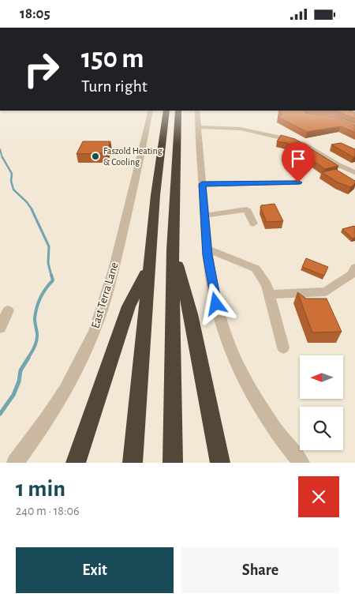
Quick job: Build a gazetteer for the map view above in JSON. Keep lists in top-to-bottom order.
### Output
{
  "streets": {
    "street": ["East Terra Lane"]
  },
  "places": ["Faszold Heating & Cooling"],
  "north": "left",
  "page": {
    "status": "18:05",
    "turn": ["150 m", "Turn right"],
    "heading": ["1 min", "240 m · 18:06"],
    "buttons": ["Exit", "Share"]
  }
}
